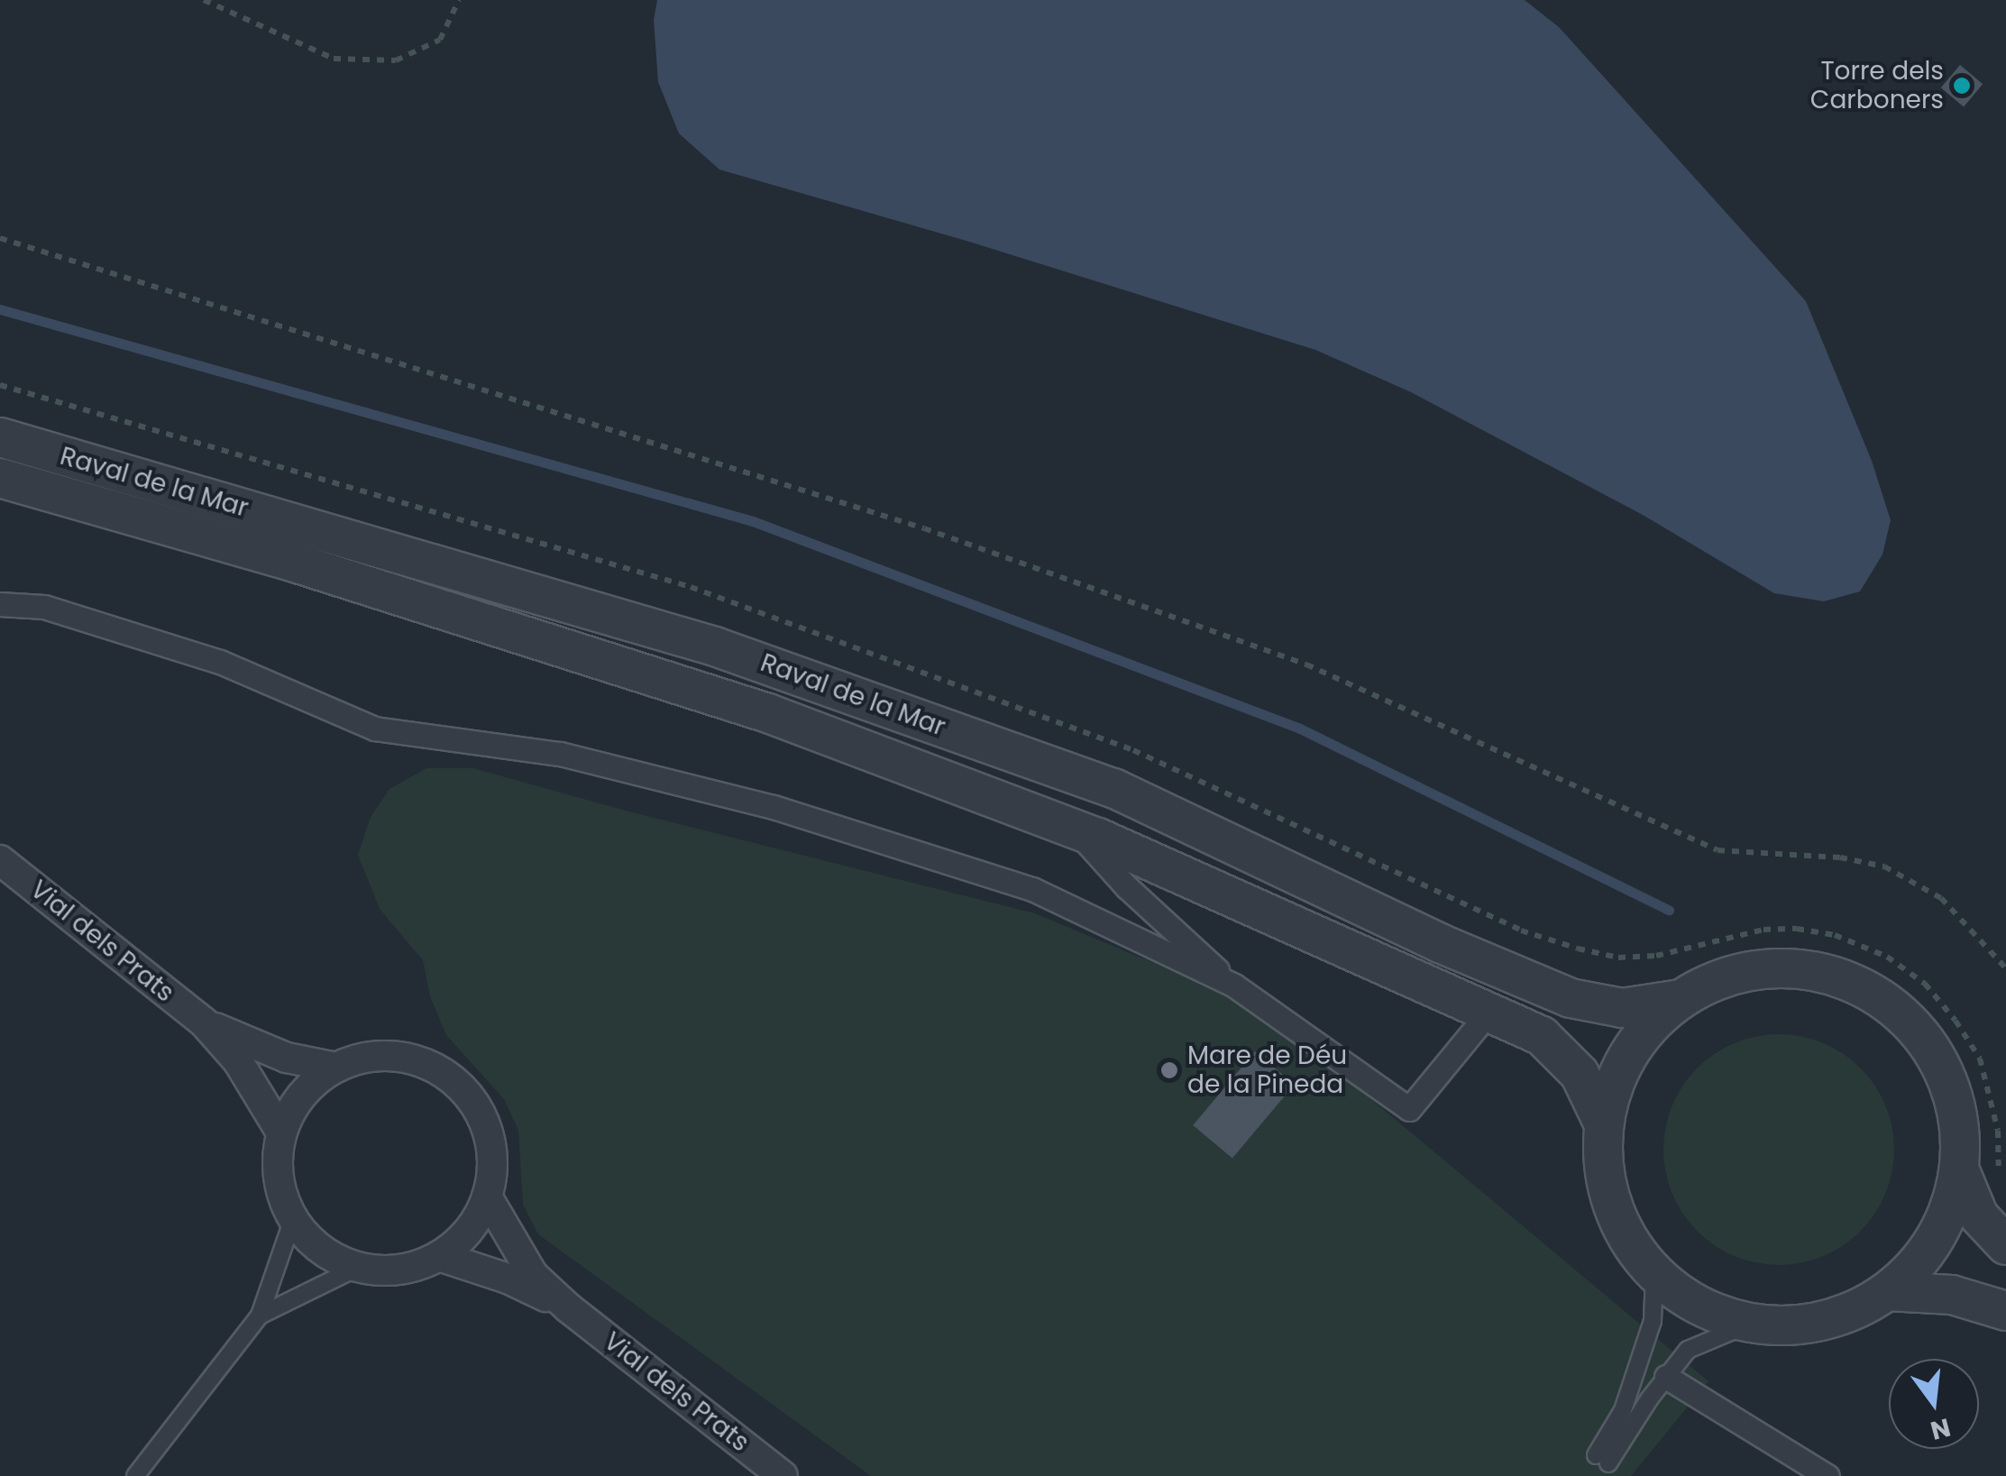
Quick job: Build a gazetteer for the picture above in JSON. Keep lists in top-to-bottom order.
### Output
{
  "streets": {
    "street": ["Raval de la Mar", "Vial dels Prats"]
  },
  "places": ["Torre dels Carboners", "Mare de Déu de la Pineda"],
  "north": "bottom"
}
